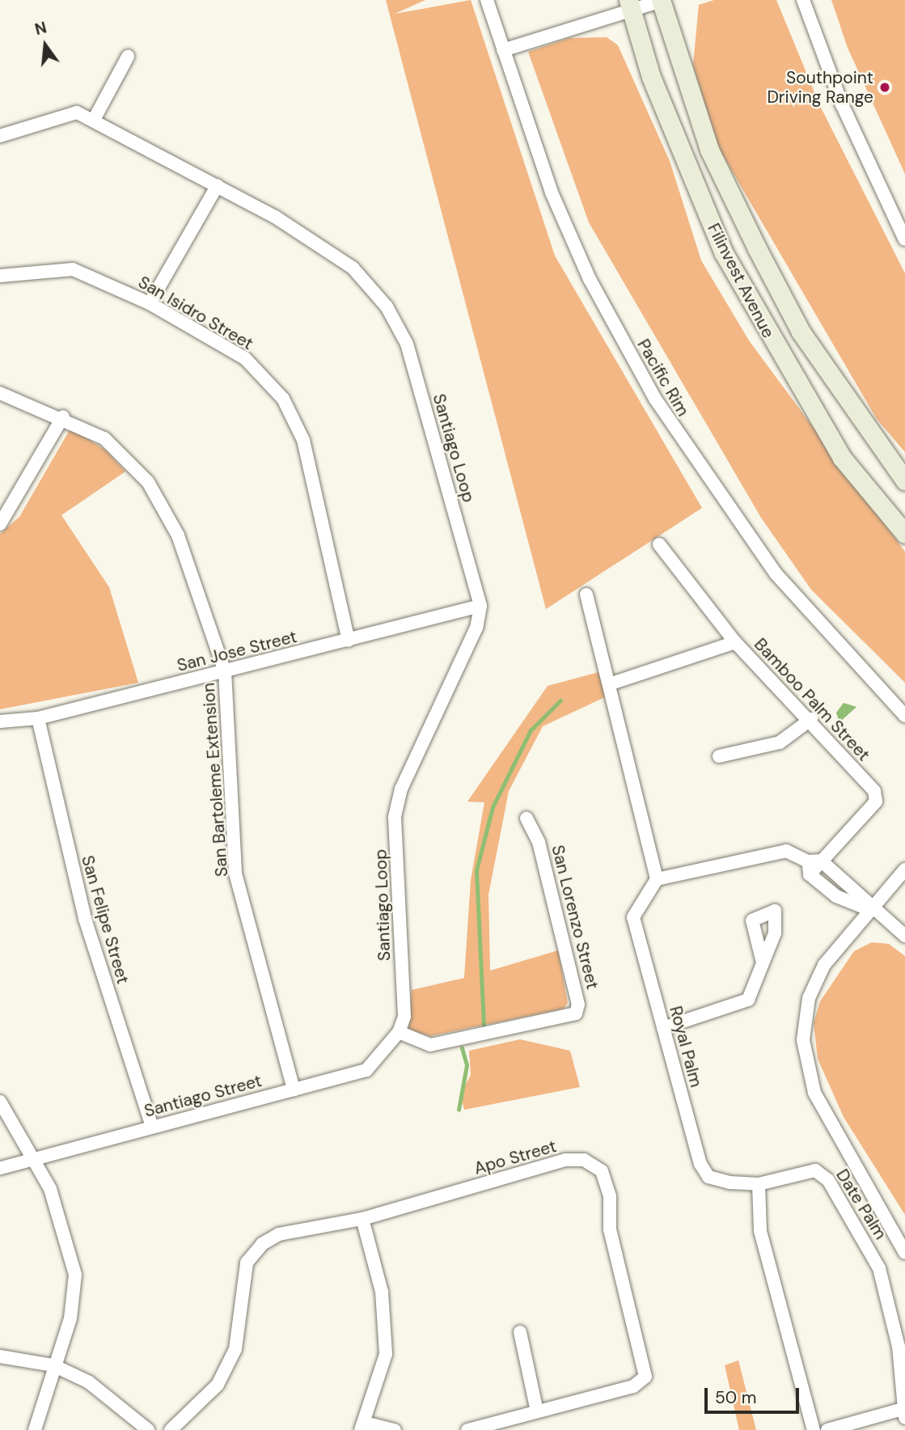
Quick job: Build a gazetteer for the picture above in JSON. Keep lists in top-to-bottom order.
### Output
{
  "streets": {
    "main road": ["Filinvest Avenue"],
    "street": [
      "San Isidro Street",
      "Pacific Rim",
      "Santiago Loop",
      "San Jose Street",
      "Bamboo Palm Street",
      "San Bartoleme Extension",
      "San Lorenzo Street",
      "San Felipe Street",
      "Royal Palm",
      "Santiago Street",
      "Apo Street",
      "Date Palm"
    ]
  },
  "crossings": [
    ["San Isidro Street", "San Jose Street"],
    ["Santiago Loop", "San Jose Street"],
    ["Santiago Loop", "San Lorenzo Street"],
    ["Santiago Loop", "Santiago Street"],
    ["San Jose Street", "San Bartoleme Extension"],
    ["San Jose Street", "San Felipe Street"],
    ["San Bartoleme Extension", "Santiago Street"],
    ["San Lorenzo Street", "Santiago Street"],
    ["San Felipe Street", "Santiago Street"],
    ["Royal Palm", "Date Palm"]
  ],
  "places": ["Southpoint Driving Range"],
  "scale_bar": "50 m",
  "north": "top"
}
